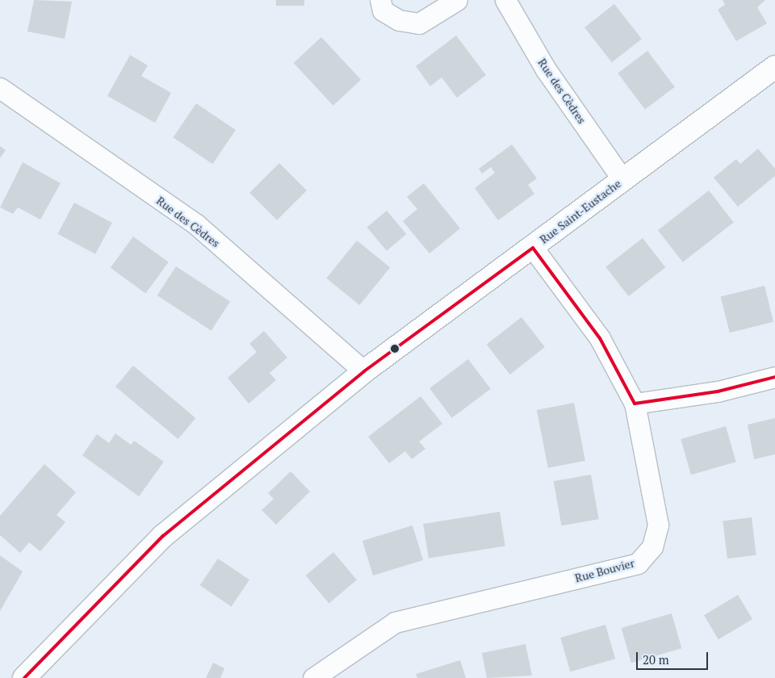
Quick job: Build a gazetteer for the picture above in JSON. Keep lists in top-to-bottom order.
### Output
{
  "streets": {
    "street": ["Rue des Cèdres", "Rue Saint-Eustache", "Rue Bouvier"]
  },
  "crossings": [
    ["Rue des Cèdres", "Rue Saint-Eustache"],
    ["Rue Saint-Eustache", "Rue Bouvier"]
  ],
  "scale_bar": "20 m"
}
